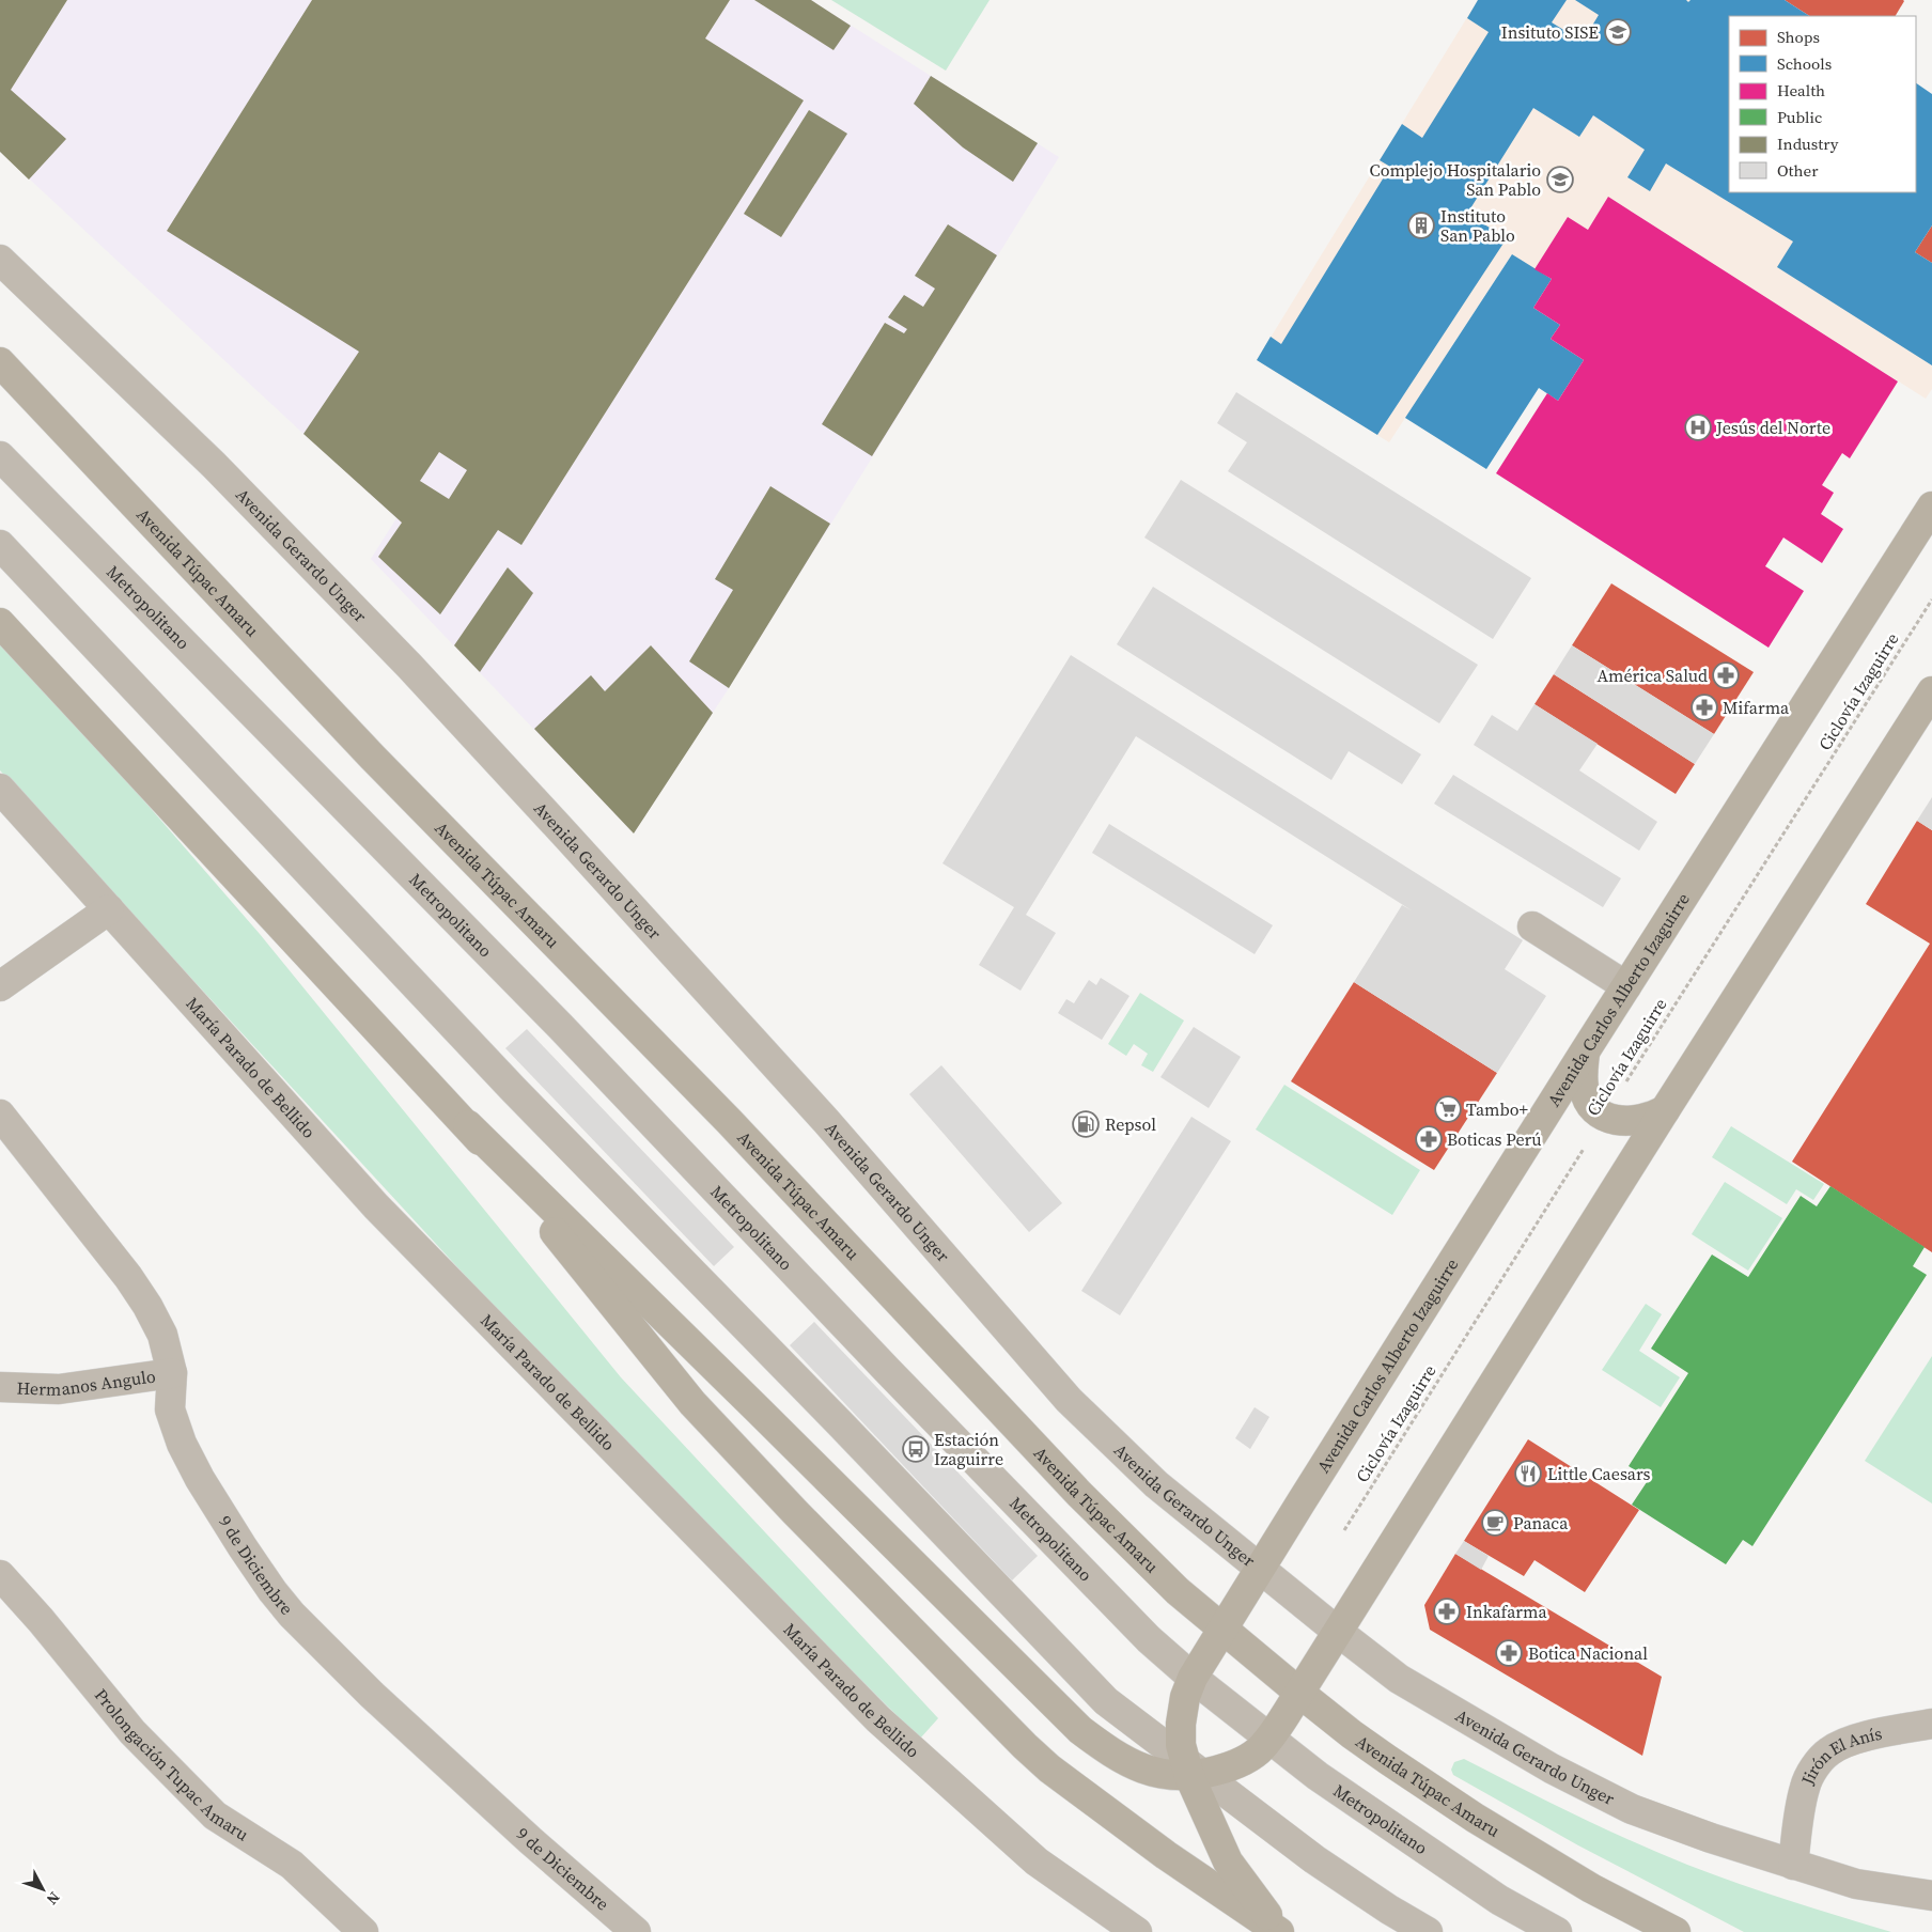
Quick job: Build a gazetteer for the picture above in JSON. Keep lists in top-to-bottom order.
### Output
{
  "streets": {
    "main road": ["Avenida Túpac Amaru", "Avenida Carlos Alberto Izaguirre"],
    "street": [
      "Avenida Gerardo Unger",
      "Metropolitano",
      "María Parado de Bellido",
      "Hermanos Angulo",
      "9 de Diciembre",
      "Prolongación Tupac Amaru",
      "Jirón El Anís"
    ],
    "path": ["Ciclovía Izaguirre"]
  },
  "crossings": [
    ["Avenida Gerardo Unger", "Avenida Carlos Alberto Izaguirre"],
    ["Avenida Gerardo Unger", "Jirón El Anís"],
    ["Avenida Túpac Amaru", "Avenida Carlos Alberto Izaguirre"],
    ["Metropolitano", "Avenida Carlos Alberto Izaguirre"],
    ["Hermanos Angulo", "9 de Diciembre"]
  ],
  "places": {
    "school or university": ["Insituto SISE", "Complejo Hospitalario San Pablo"],
    "building": ["Instituto San Pablo"],
    "hospital": ["Jesús del Norte"],
    "pharmacy": [
      "América Salud",
      "Mifarma",
      "Boticas Perú",
      "Inkafarma",
      "Botica Nacional"
    ],
    "supermarket": ["Tambo+"],
    "fuel station": ["Repsol"],
    "bus stop": ["Estación Izaguirre"],
    "restaurant": ["Little Caesars"],
    "cafe": ["Panaca"]
  },
  "legend": [
    "Shops",
    "Schools",
    "Health",
    "Public",
    "Industry",
    "Other"
  ],
  "north": "bottom right"
}
